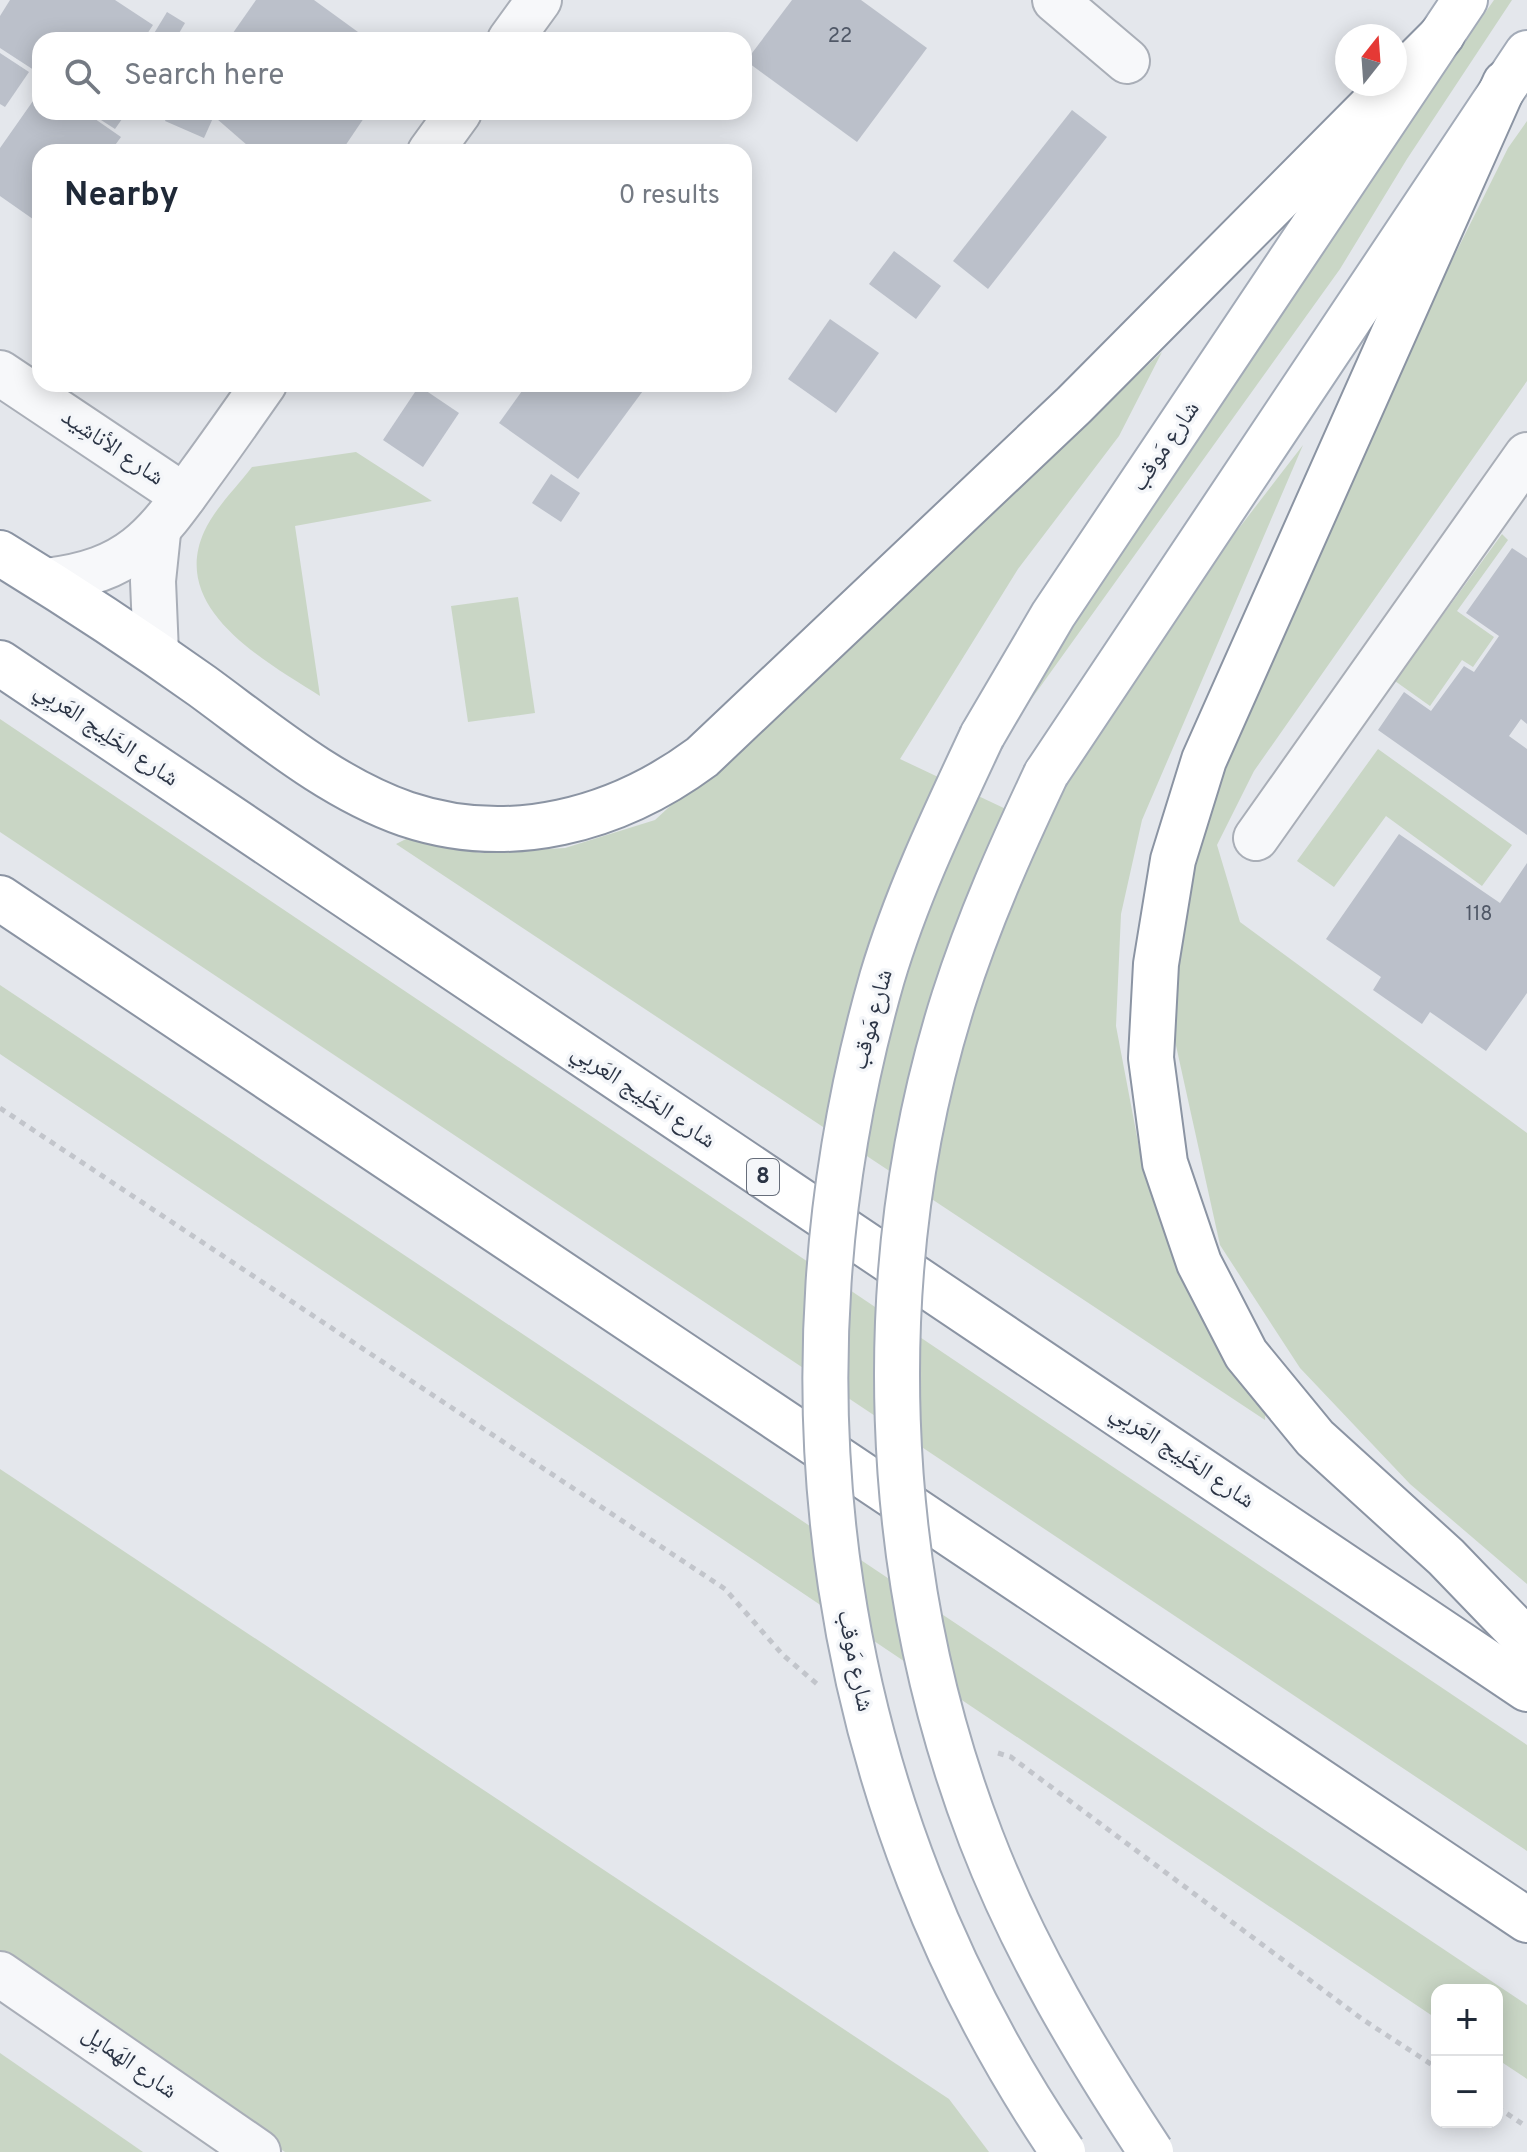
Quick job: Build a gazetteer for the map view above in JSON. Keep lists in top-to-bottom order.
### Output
{
  "streets": {
    "main road": ["شارع مَوقب", "شارع الخَلِيج العَربِي", "8"],
    "street": ["شارع الأناشِيد", "شارع الهَمايِل"]
  },
  "house_numbers": ["22", "118"],
  "north": "top",
  "page": {
    "search": "Search here",
    "heading": ["Nearby", "0 results"],
    "map_buttons": ["+", "−"]
  }
}
